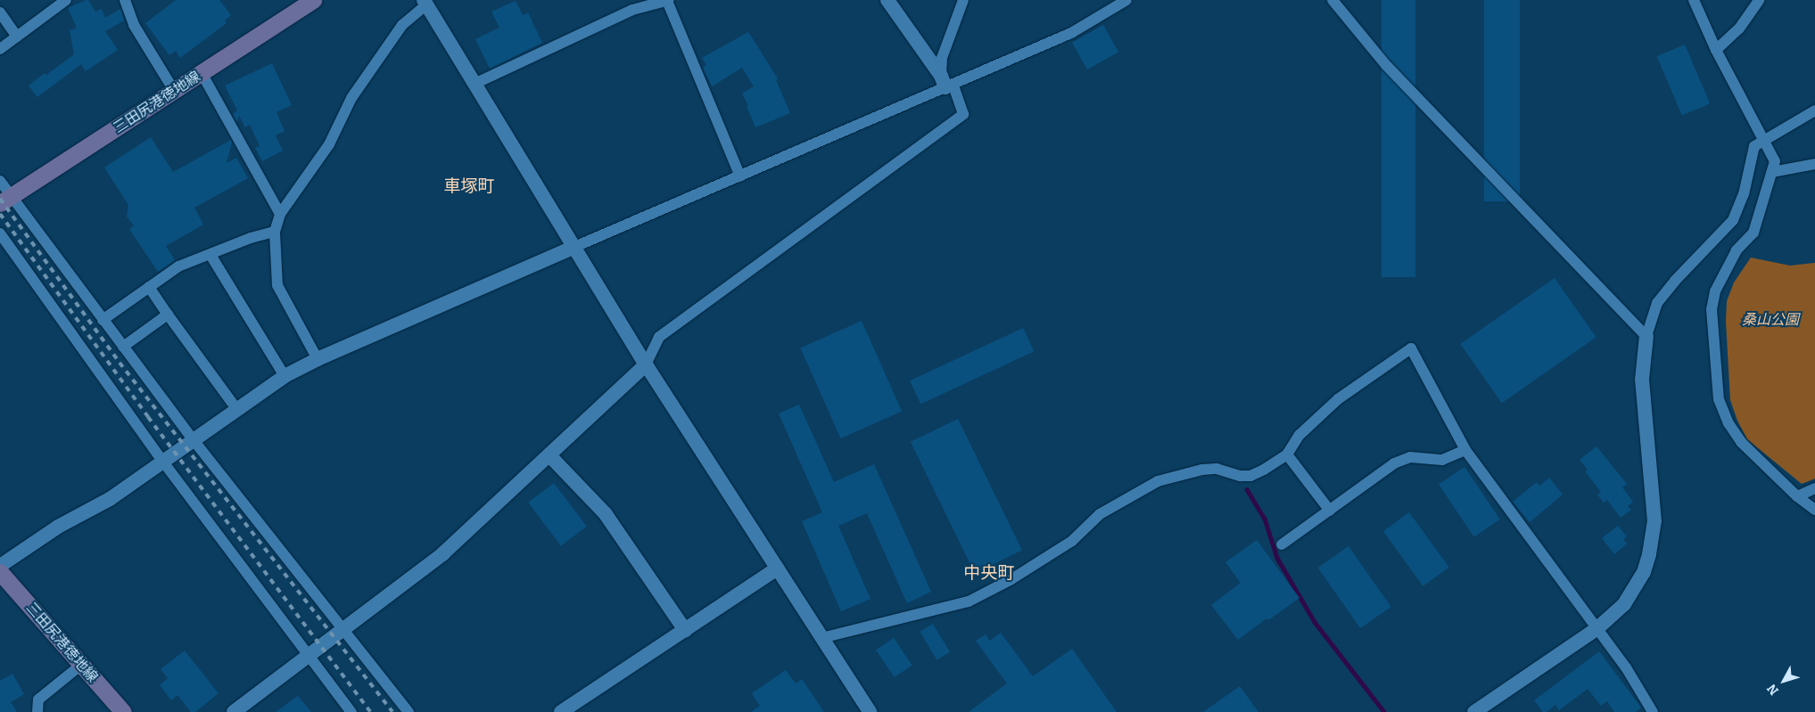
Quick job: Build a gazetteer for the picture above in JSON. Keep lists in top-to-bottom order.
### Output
{
  "streets": {
    "main road": ["三田尻港徳地線"]
  },
  "districts": ["車塚町", "中央町"],
  "parks": ["桑山公園"],
  "north": "bottom left"
}
